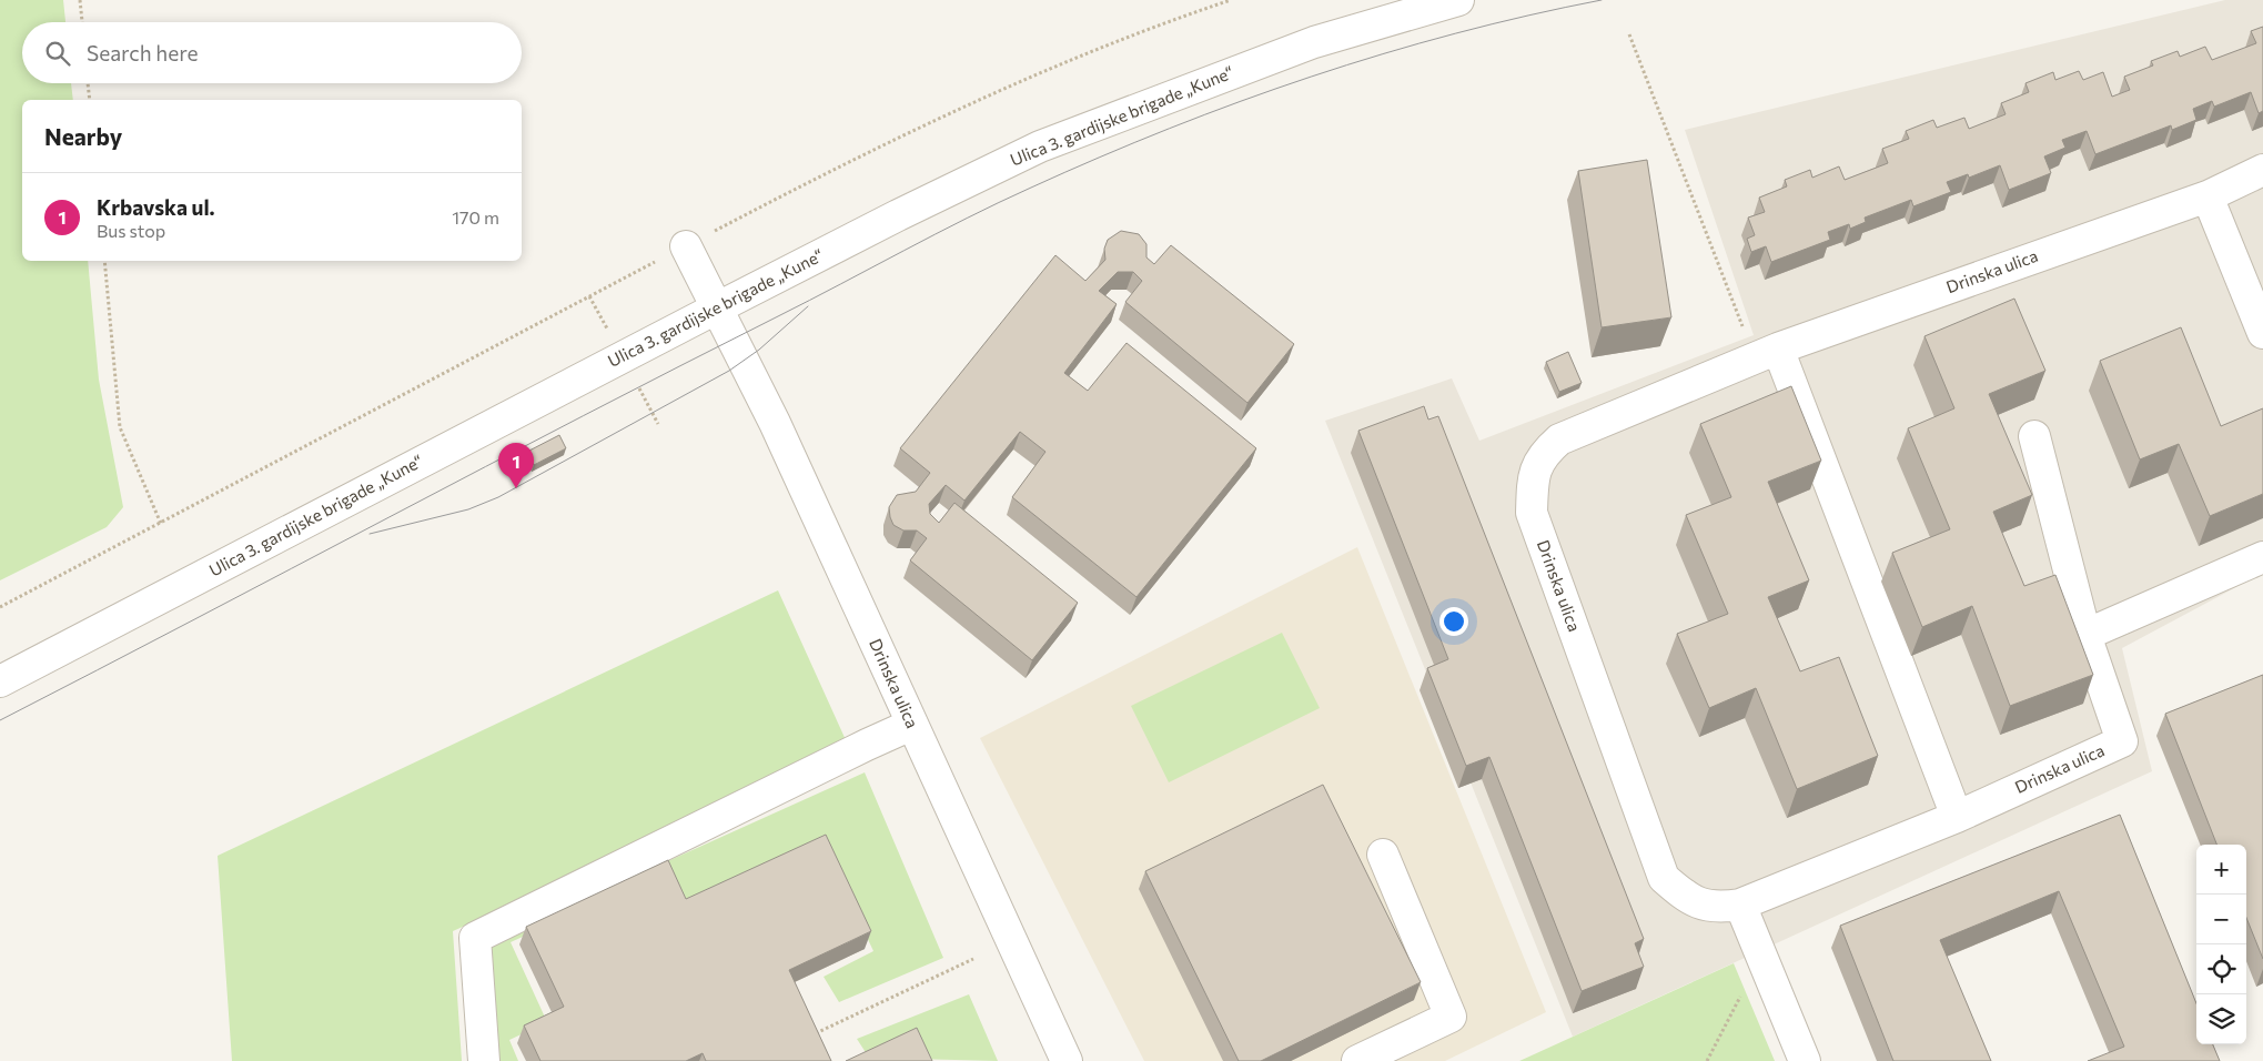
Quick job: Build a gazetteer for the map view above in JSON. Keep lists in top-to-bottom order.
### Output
{
  "streets": {
    "street": ["Ulica 3. gardijske brigade „Kune“", "Drinska ulica"]
  },
  "crossings": [
    ["Ulica 3. gardijske brigade „Kune“", "Drinska ulica"]
  ],
  "page": {
    "search": "Search here",
    "heading": "Nearby",
    "list": [
      {
        "mark": "1",
        "name": "Krbavska ul.",
        "note": "Bus stop",
        "value": "170 m"
      }
    ],
    "pins": "1",
    "map_buttons": ["+", "−"]
  }
}
